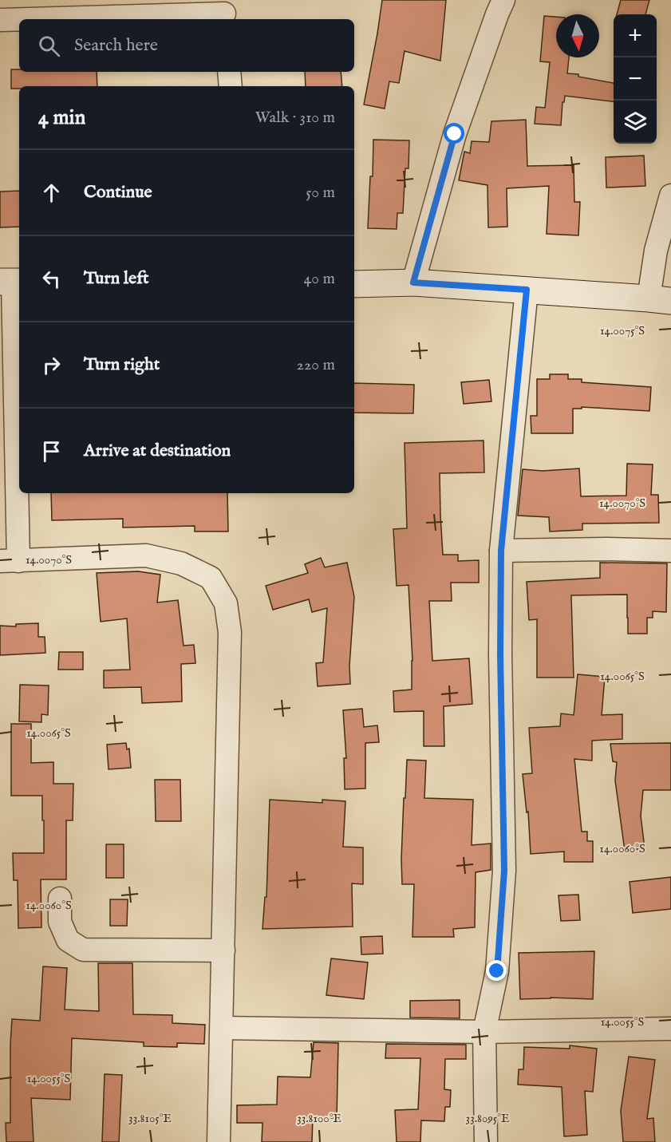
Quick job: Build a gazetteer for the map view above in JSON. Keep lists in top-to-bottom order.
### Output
{
  "north": "bottom",
  "page": {
    "map_buttons": ["+", "−"],
    "search": "Search here",
    "heading": ["4 min", "Walk · 310 m"],
    "list": [
      ["Continue", "50 m"],
      ["Turn left", "40 m"],
      ["Turn right", "220 m"],
      "Arrive at destination"
    ]
  },
  "coordinates": [
    "14.0075°S",
    "14.0070°S",
    "14.0065°S",
    "14.0060°S",
    "14.0055°S",
    "33.8105°E",
    "33.8100°E",
    "33.8095°E"
  ]
}
